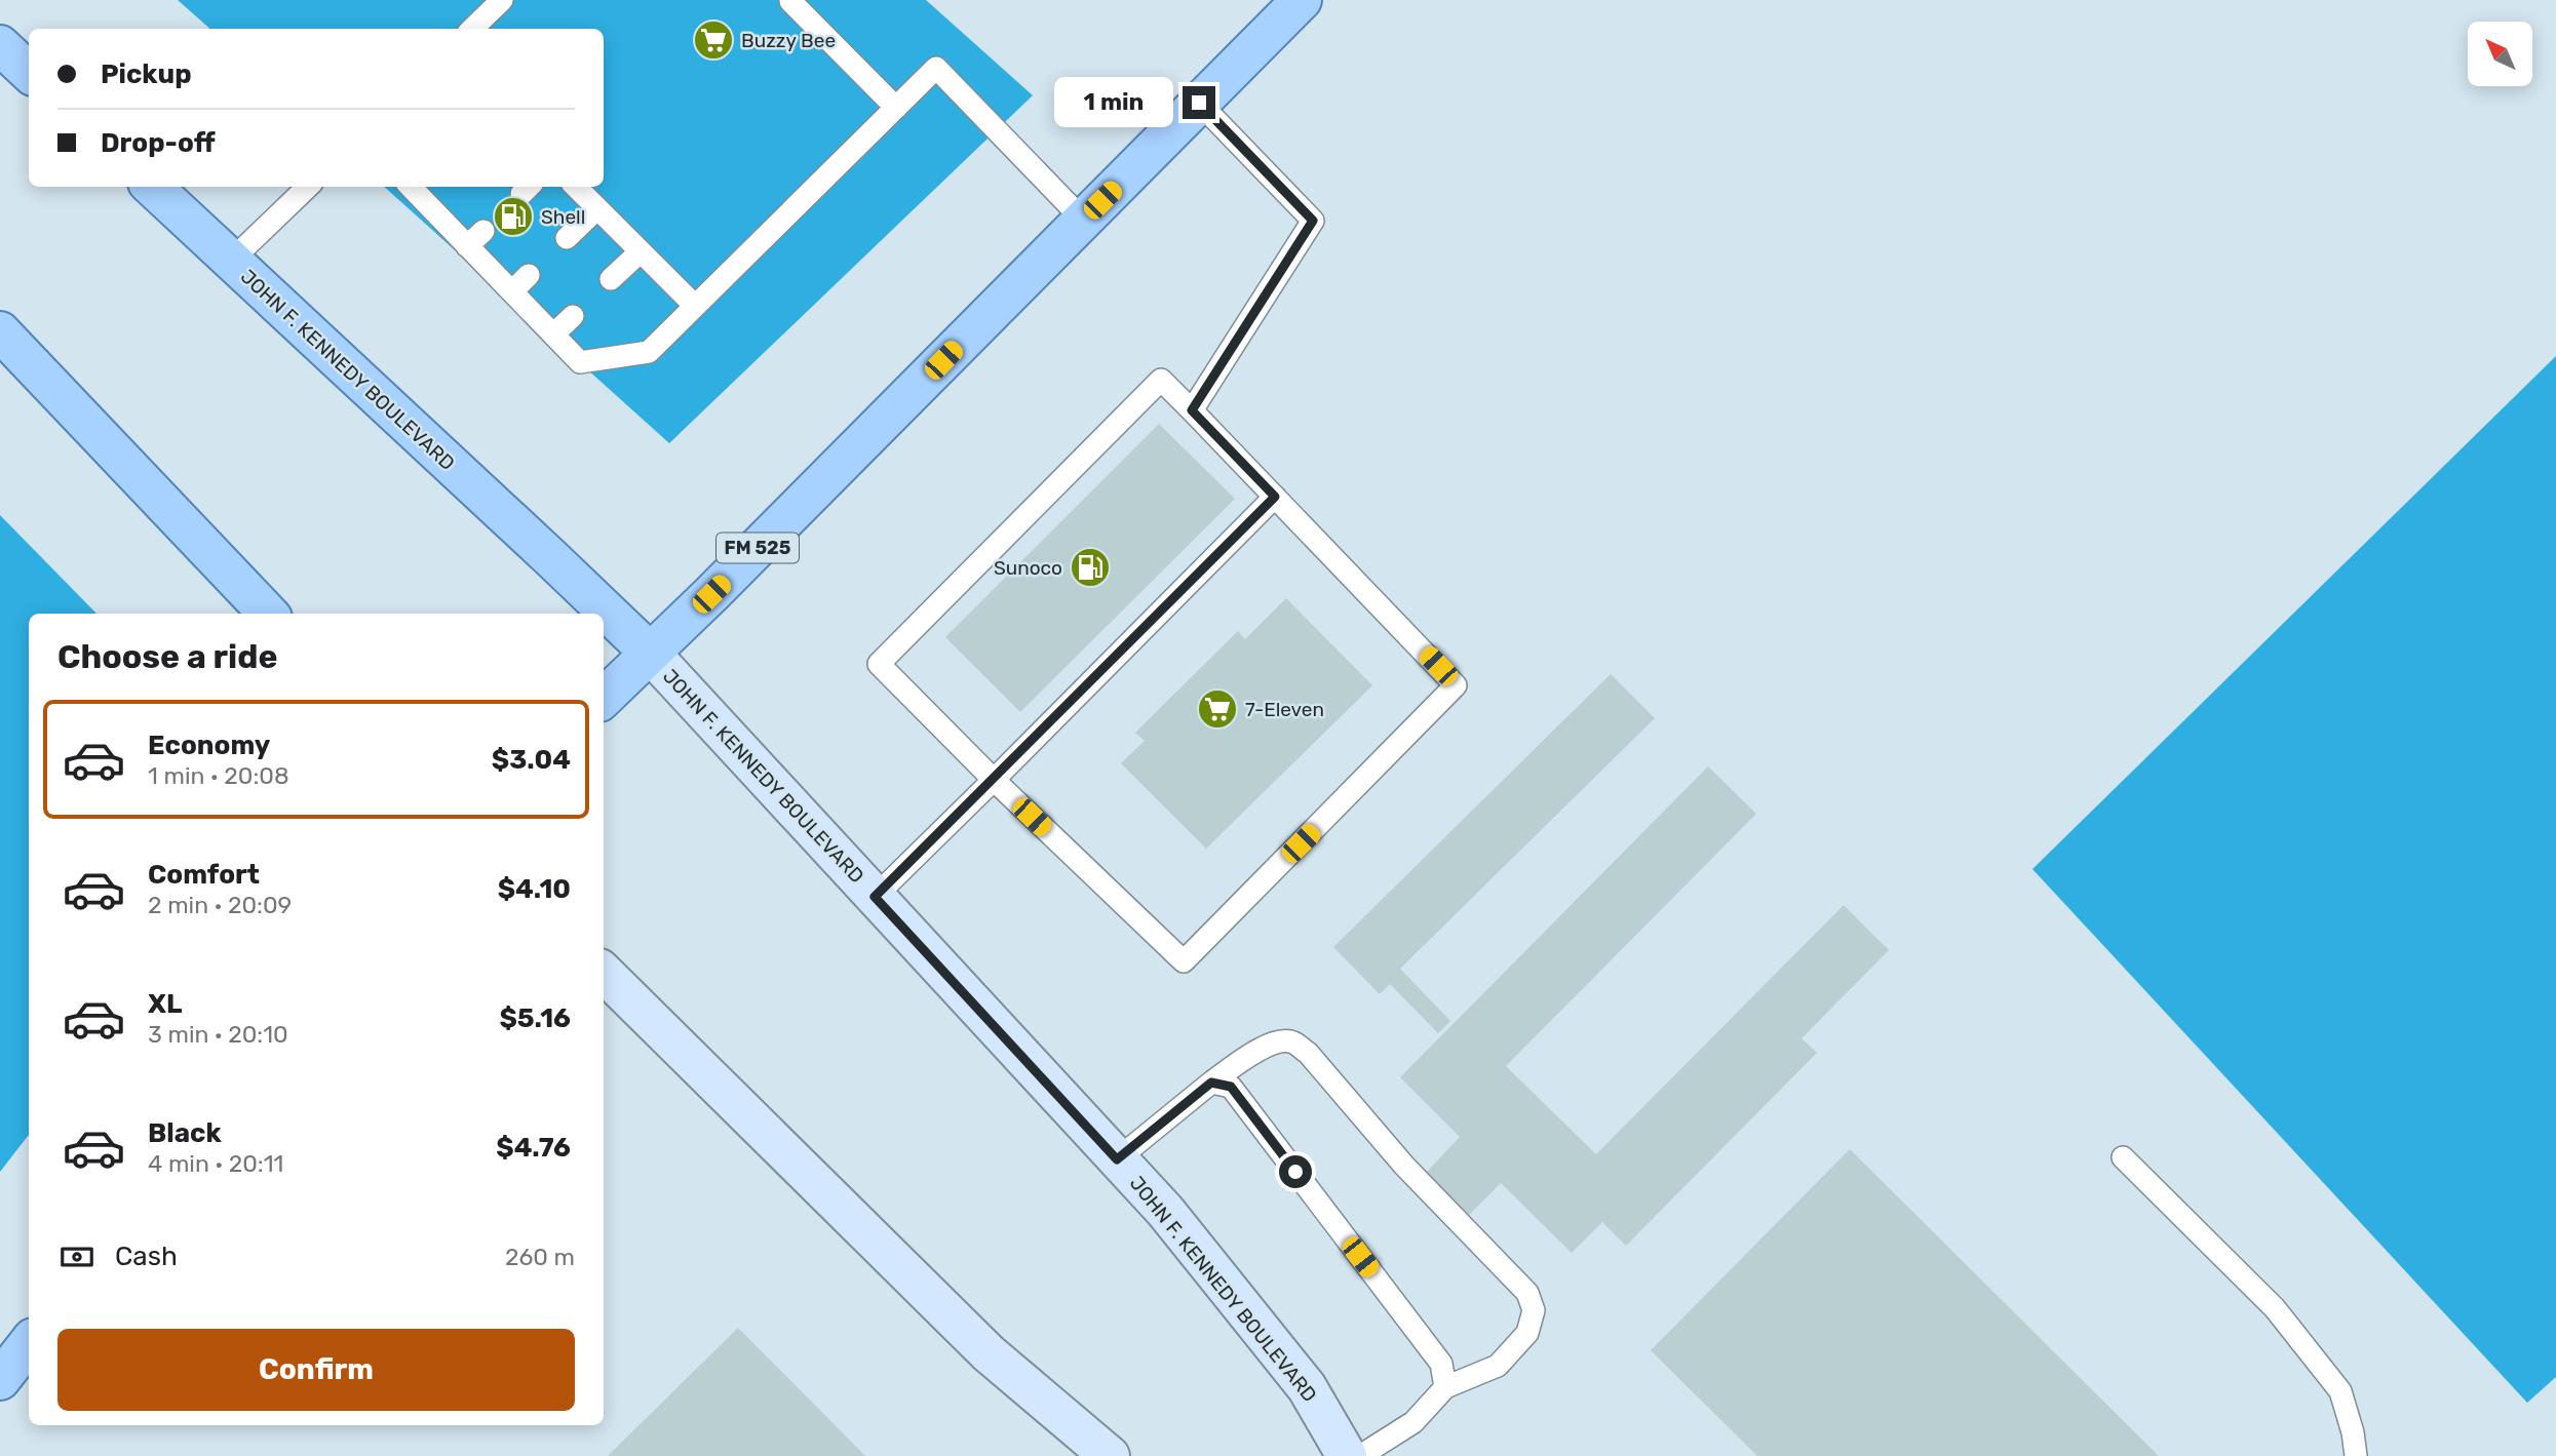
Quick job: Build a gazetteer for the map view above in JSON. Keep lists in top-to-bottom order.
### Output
{
  "streets": {
    "main road": ["JOHN F. KENNEDY BOULEVARD", "FM 525"]
  },
  "crossings": [
    ["JOHN F. KENNEDY BOULEVARD", "FM 525"]
  ],
  "places": {
    "supermarket": ["Buzzy Bee", "7-Eleven"],
    "fuel station": ["Shell", "Sunoco"]
  },
  "north": "top left",
  "page": {
    "banner": ["Pickup", "Drop-off"],
    "bubble": "1 min",
    "heading": "Choose a ride",
    "list": [
      {
        "name": "Economy",
        "note": "1 min · 20:08",
        "value": "$3.04"
      },
      {
        "name": "Comfort",
        "note": "2 min · 20:09",
        "value": "$4.10"
      },
      {
        "name": "XL",
        "note": "3 min · 20:10",
        "value": "$5.16"
      },
      {
        "name": "Black",
        "note": "4 min · 20:11",
        "value": "$4.76"
      }
    ],
    "pay": ["Cash", "260 m"],
    "buttons": "Confirm"
  }
}
